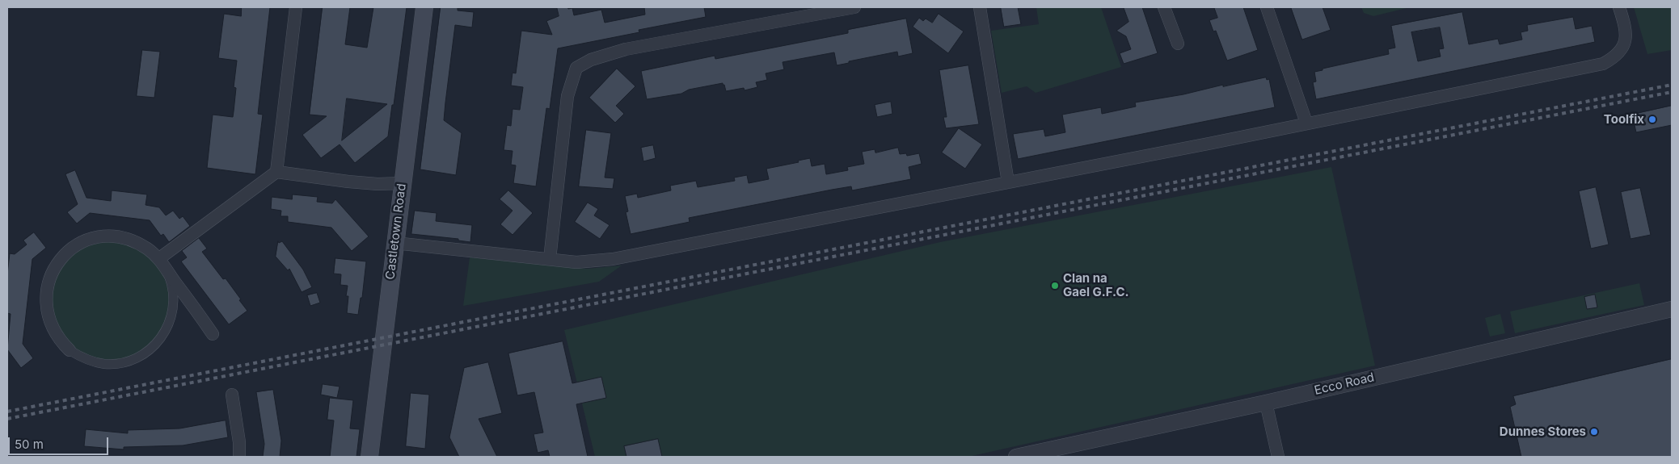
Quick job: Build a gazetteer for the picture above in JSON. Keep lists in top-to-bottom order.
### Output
{
  "streets": {
    "main road": ["Castletown Road"],
    "street": ["Ecco Road"]
  },
  "places": ["Toolfix", "Clan na Gael G.F.C.", "Dunnes Stores"],
  "scale_bar": "50 m"
}
